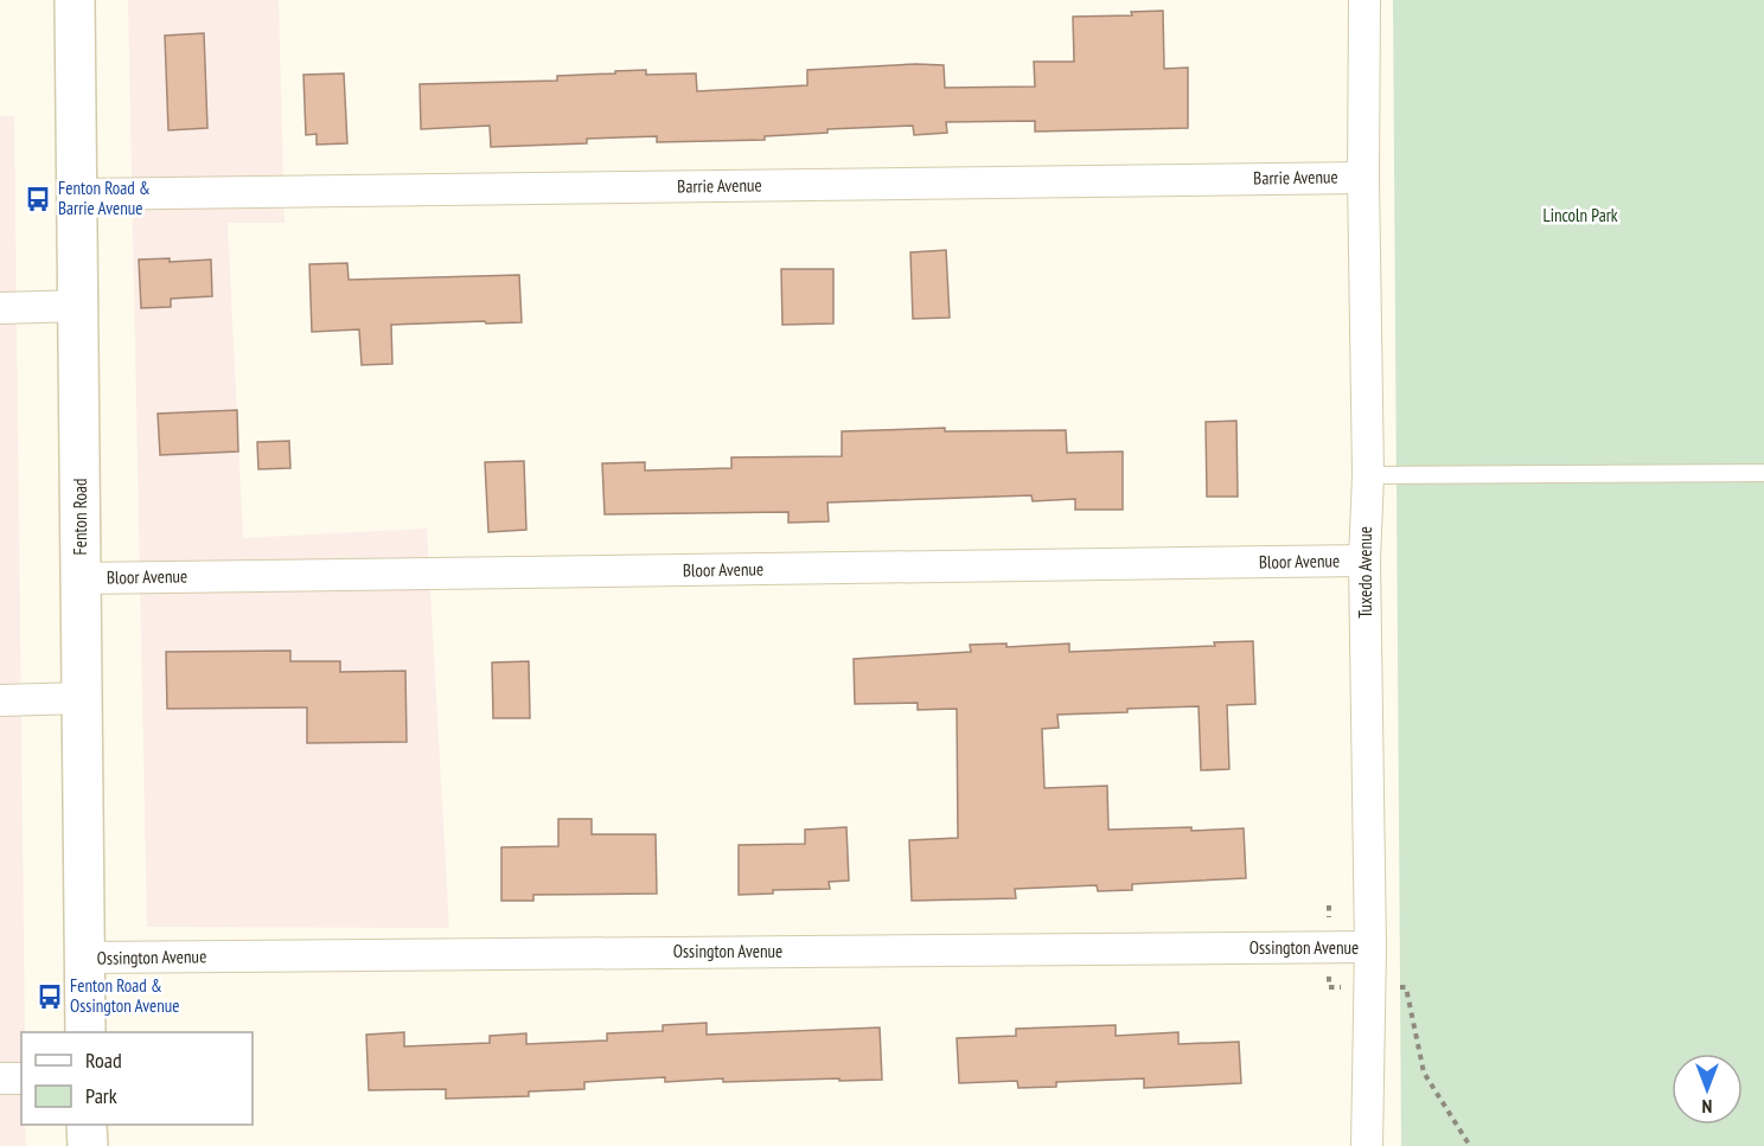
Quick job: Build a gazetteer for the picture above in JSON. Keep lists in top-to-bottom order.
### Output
{
  "streets": {
    "street": [
      "Barrie Avenue",
      "Fenton Road",
      "Bloor Avenue",
      "Tuxedo Avenue",
      "Ossington Avenue"
    ]
  },
  "crossings": [
    ["Barrie Avenue", "Fenton Road"],
    ["Barrie Avenue", "Tuxedo Avenue"],
    ["Fenton Road", "Bloor Avenue"],
    ["Fenton Road", "Ossington Avenue"],
    ["Bloor Avenue", "Tuxedo Avenue"],
    ["Tuxedo Avenue", "Ossington Avenue"]
  ],
  "parks": ["Lincoln Park"],
  "places": {
    "bus stop": ["Fenton Road & Barrie Avenue", "Fenton Road & Ossington Avenue"]
  },
  "legend": ["Road", "Park"],
  "north": "bottom"
}
